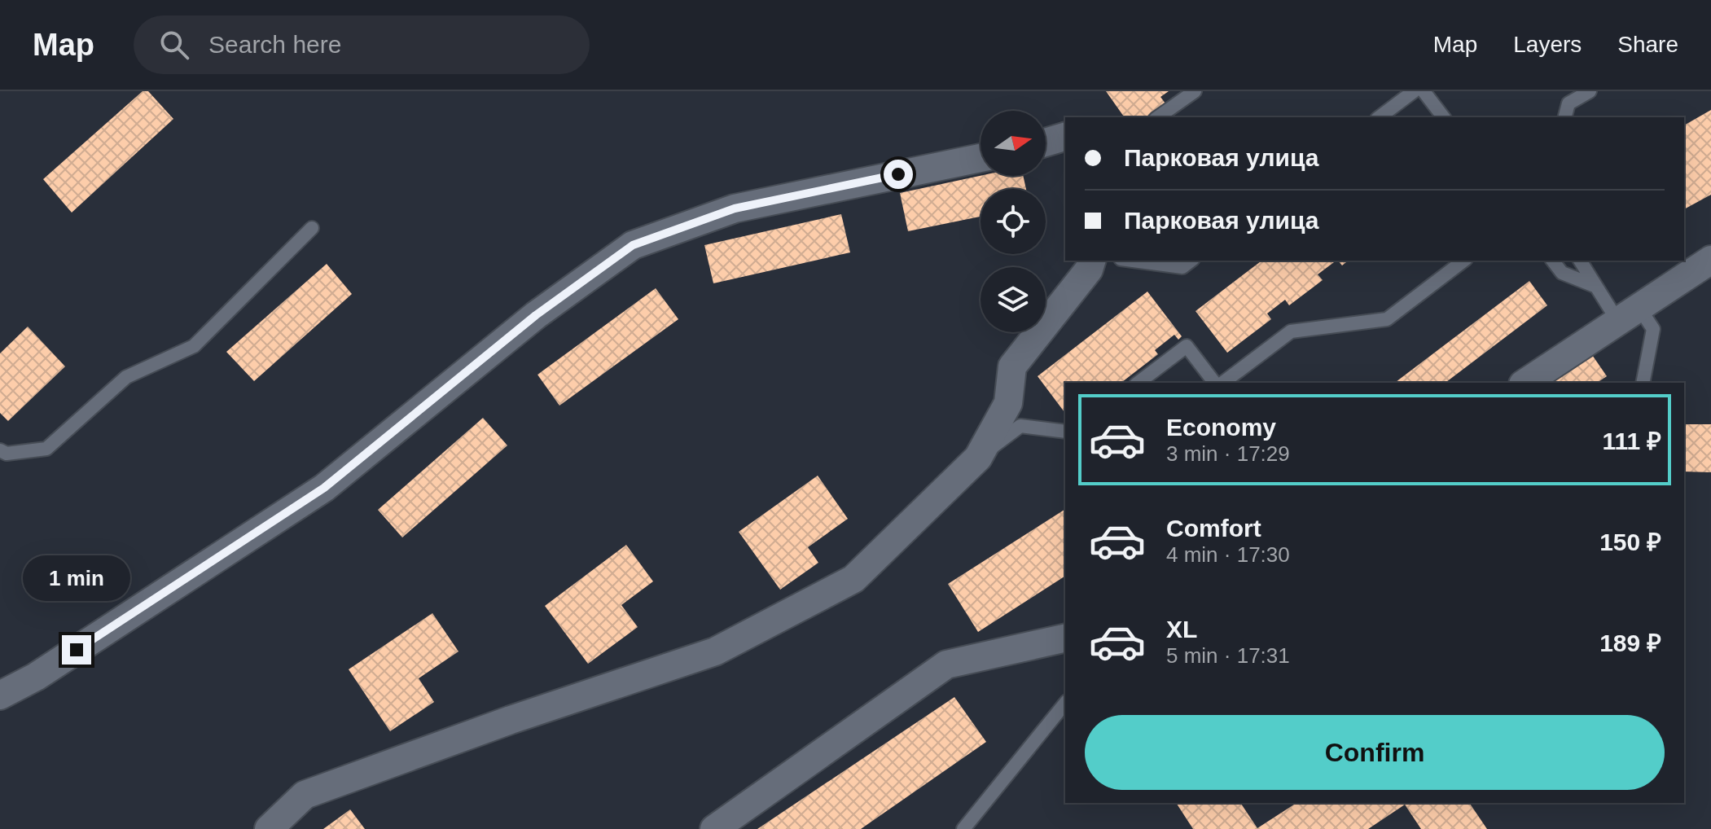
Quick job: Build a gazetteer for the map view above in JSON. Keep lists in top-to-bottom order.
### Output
{
  "north": "right",
  "page": {
    "header": "Map",
    "search": "Search here",
    "nav": ["Map", "Layers", "Share"],
    "banner": ["Парковая улица", "Парковая улица"],
    "list": [
      {
        "name": "Economy",
        "note": "3 min · 17:29",
        "value": "111 ₽"
      },
      {
        "name": "Comfort",
        "note": "4 min · 17:30",
        "value": "150 ₽"
      },
      {
        "name": "XL",
        "note": "5 min · 17:31",
        "value": "189 ₽"
      }
    ],
    "bubble": "1 min",
    "buttons": "Confirm"
  }
}
